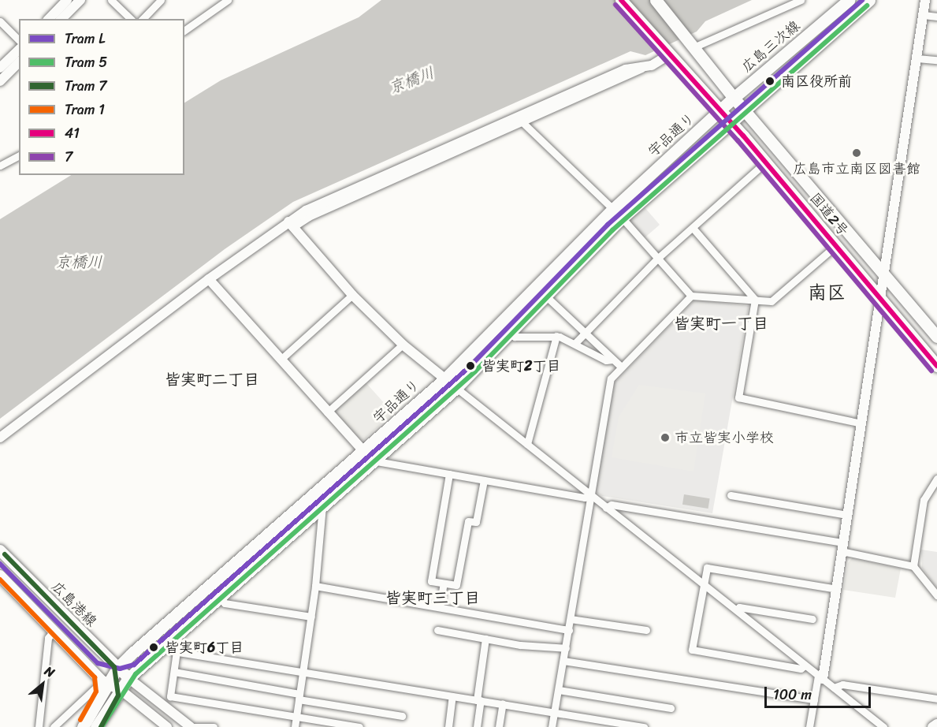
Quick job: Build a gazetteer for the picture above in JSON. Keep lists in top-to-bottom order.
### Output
{
  "streets": {
    "main road": [
      "広島三次線",
      "宇品通り",
      "国道2号",
      "広島港線"
    ]
  },
  "crossings": [
    ["広島三次線", "宇品通り"],
    ["広島三次線", "国道2号"],
    ["宇品通り", "国道2号"],
    ["宇品通り", "広島港線"]
  ],
  "districts": [
    "南区",
    "皆実町一丁目",
    "皆実町二丁目",
    "皆実町三丁目"
  ],
  "water": ["京橋川"],
  "places": [
    "南区役所前",
    "広島市立南区図書館",
    "皆実町2丁目",
    "市立皆実小学校",
    "皆実町6丁目"
  ],
  "lines": [
    "tram line L",
    "transit line 41",
    "transit line 7",
    "tram line 5",
    "tram line 7",
    "tram line 1"
  ],
  "legend": [
    "Tram L",
    "Tram 5",
    "Tram 7",
    "Tram 1",
    "41",
    "7"
  ],
  "scale_bar": "100 m",
  "north": "top right"
}
